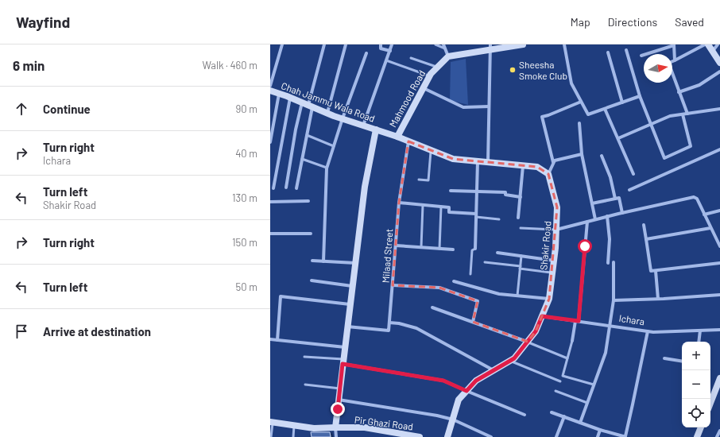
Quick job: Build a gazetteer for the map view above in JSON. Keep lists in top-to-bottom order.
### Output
{
  "streets": {
    "street": [
      "Mahmood Road",
      "Chah Jammu Wala Road",
      "Shakir Road",
      "Milaad Street",
      "Ichara",
      "Pir Ghazi Road"
    ]
  },
  "crossings": [
    ["Mahmood Road", "Chah Jammu Wala Road"],
    ["Shakir Road", "Ichara"]
  ],
  "places": ["Sheesha Smoke Club"],
  "north": "right",
  "page": {
    "header": "Wayfind",
    "nav": ["Map", "Directions", "Saved"],
    "heading": ["6 min", "Walk · 460 m"],
    "list": [
      ["Continue", "90 m"],
      ["Turn right", "Ichara", "40 m"],
      ["Turn left", "Shakir Road", "130 m"],
      ["Turn right", "150 m"],
      ["Turn left", "50 m"],
      "Arrive at destination"
    ],
    "map_buttons": ["+", "−"]
  }
}
